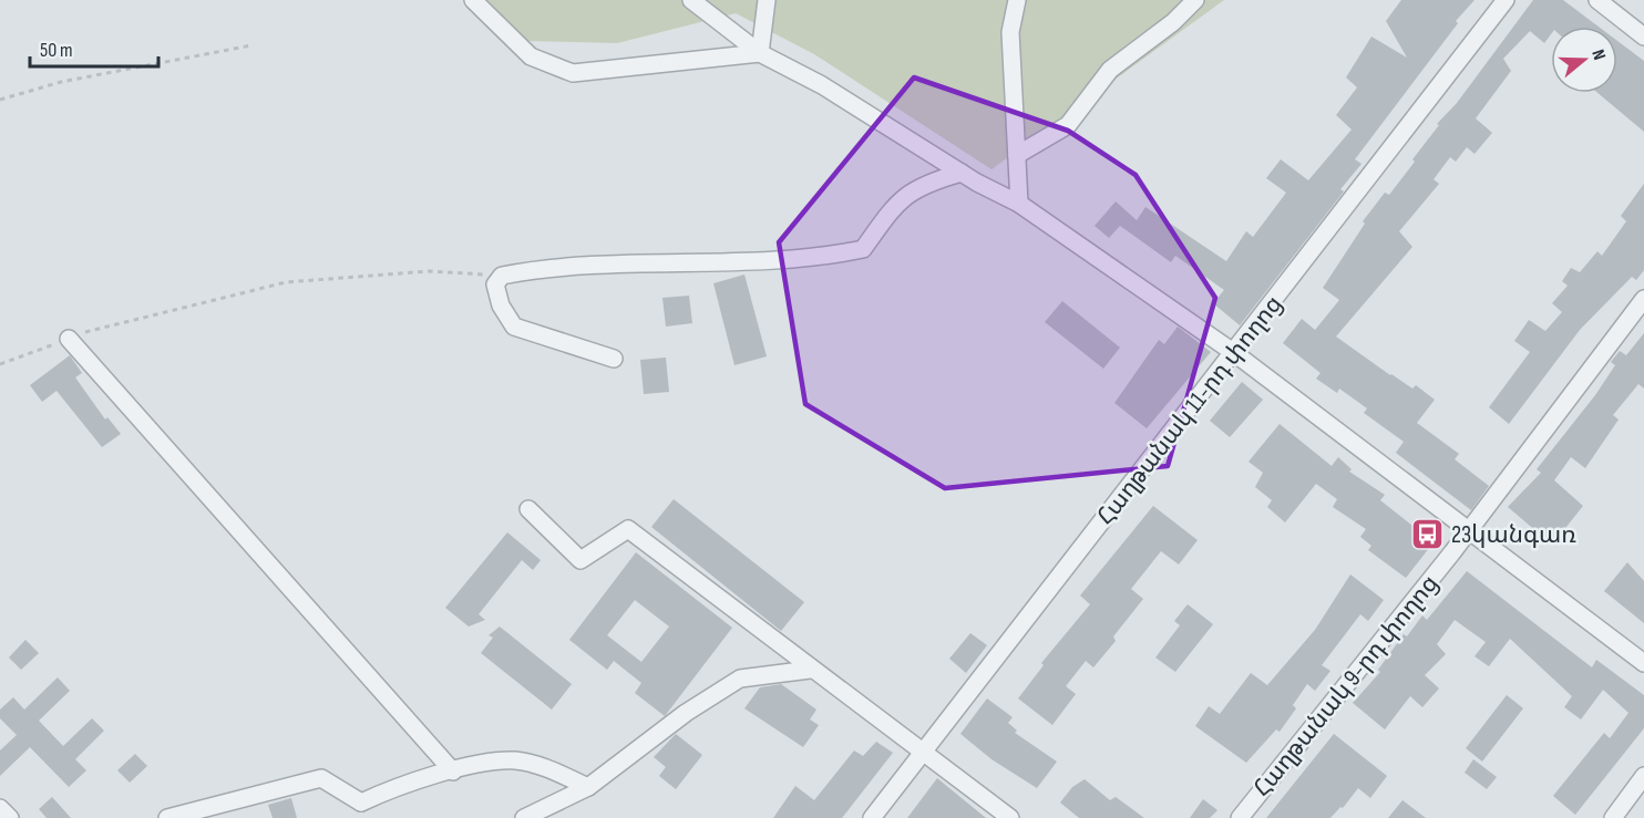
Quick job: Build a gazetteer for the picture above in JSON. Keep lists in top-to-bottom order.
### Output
{
  "streets": {
    "street": ["Հաղթանակ 11-րդ փողոց", "Հաղթանակ 9-րդ փողոց"]
  },
  "places": {
    "bus stop": ["23կանգառ"]
  },
  "scale_bar": "50 m",
  "north": "right"
}
